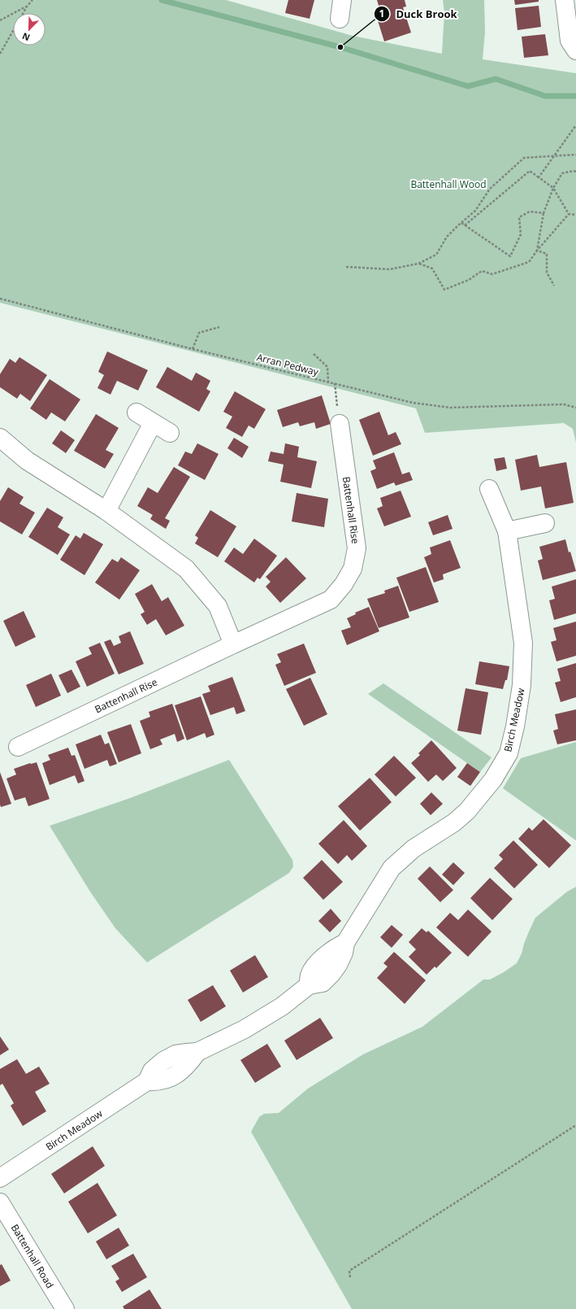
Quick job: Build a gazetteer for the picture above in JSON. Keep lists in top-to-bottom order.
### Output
{
  "streets": {
    "street": ["Battenhall Rise", "Birch Meadow", "Battenhall Road"],
    "path": ["Arran Pedway"]
  },
  "parks": ["Battenhall Wood"],
  "places": ["Duck Brook"],
  "north": "bottom left"
}
